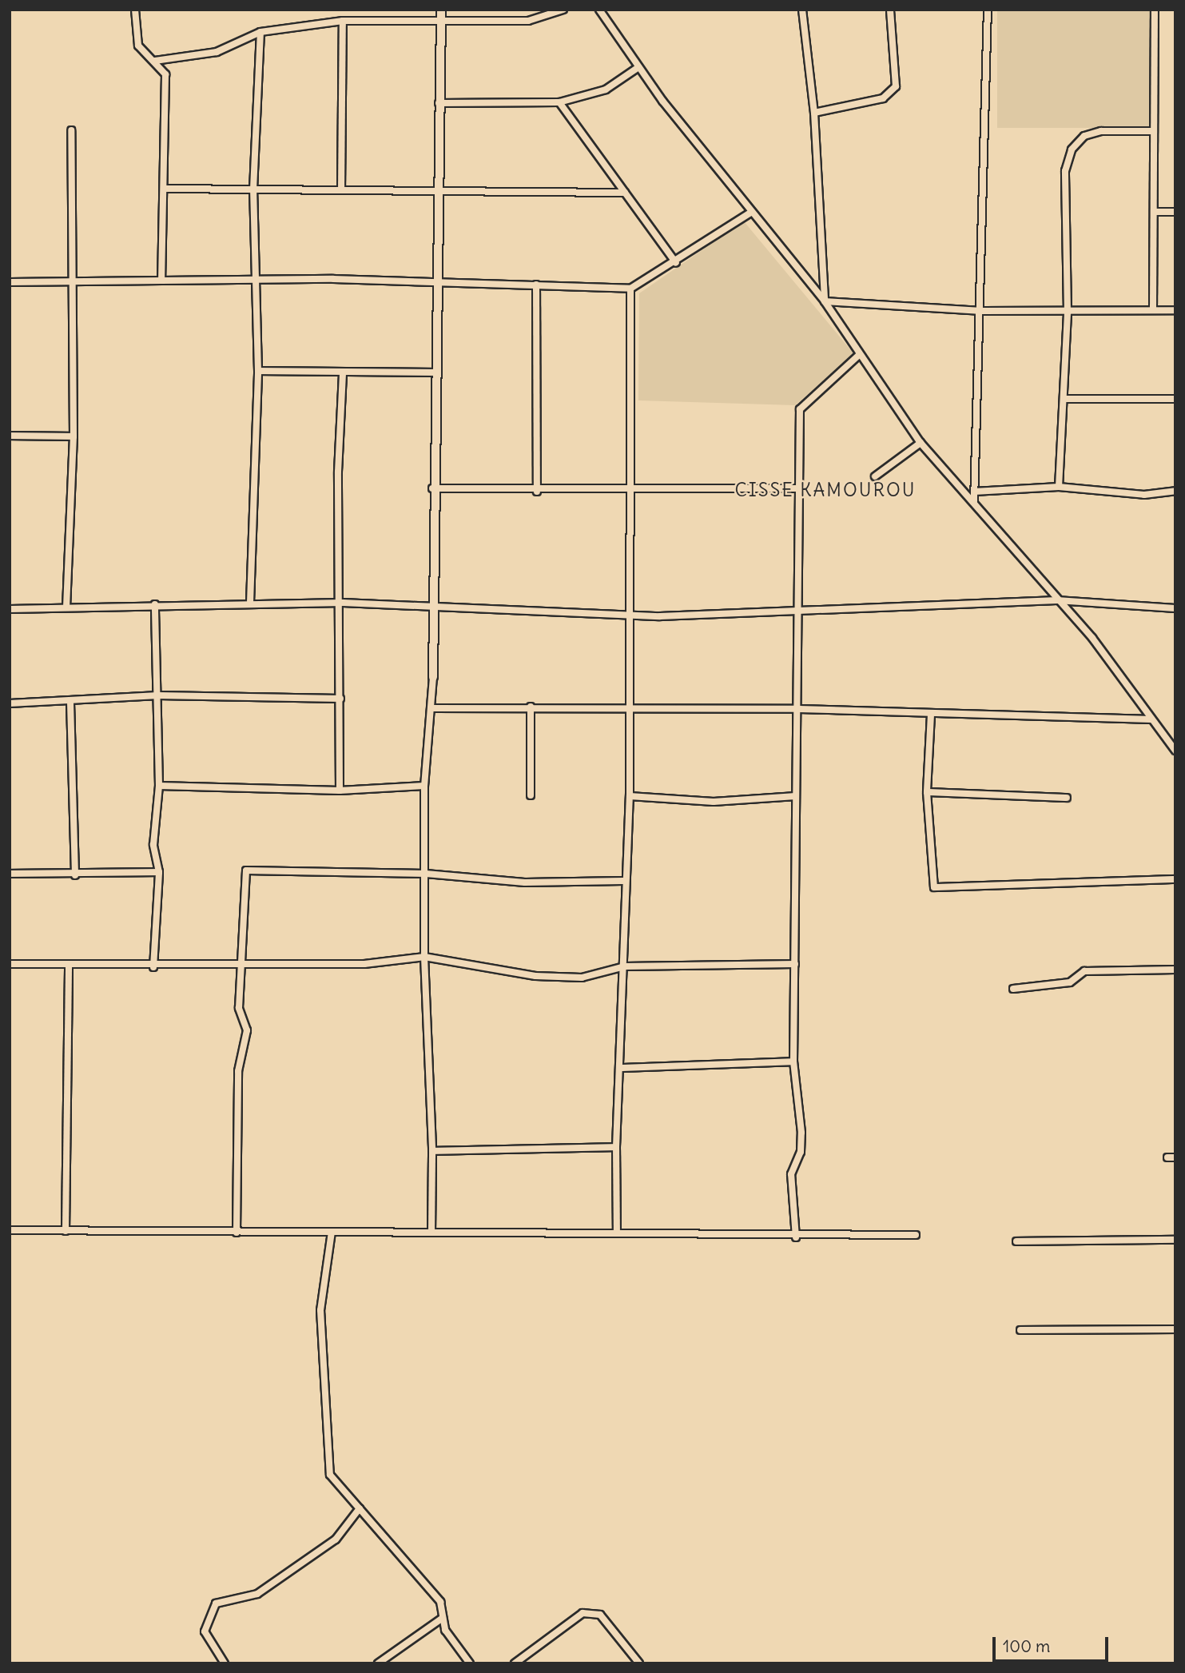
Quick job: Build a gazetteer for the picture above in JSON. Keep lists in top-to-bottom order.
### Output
{
  "districts": ["CISSE KAMOUROU"],
  "scale_bar": "100 m"
}
